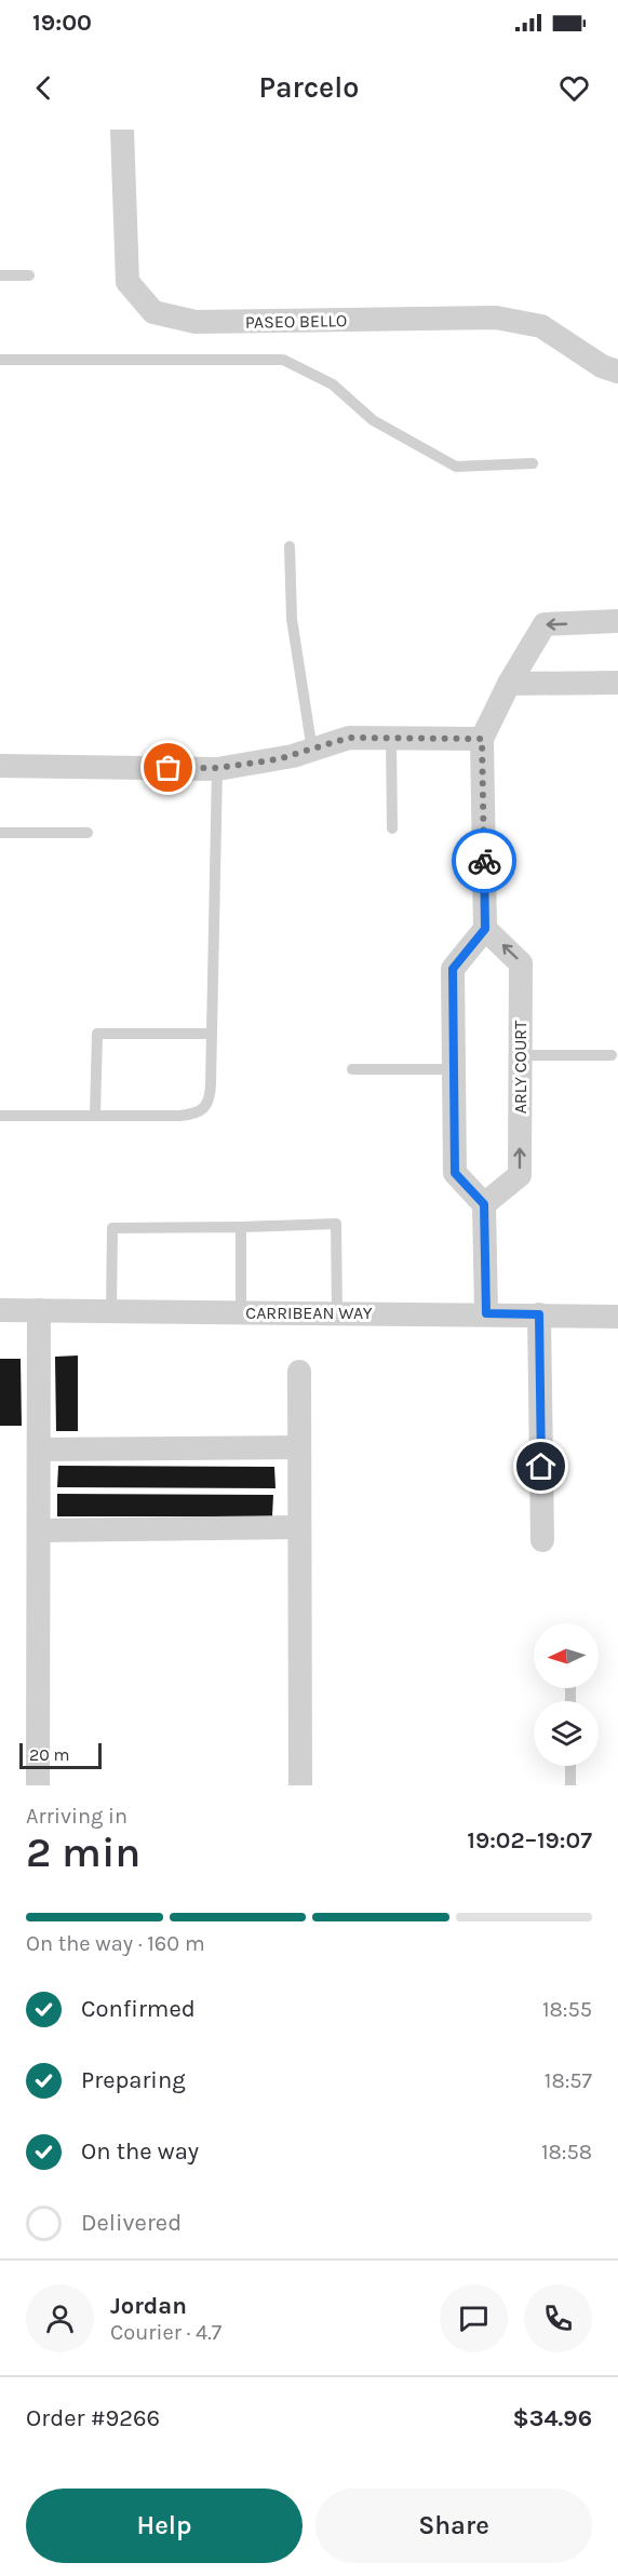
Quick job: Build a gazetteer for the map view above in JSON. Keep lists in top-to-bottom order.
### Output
{
  "streets": {
    "street": ["PASEO BELLO", "ARLY COURT", "CARRIBEAN WAY"]
  },
  "scale_bar": "20 m",
  "north": "left",
  "page": {
    "status": "19:00",
    "header": "Parcelo",
    "scale": "20 m",
    "heading": ["2 min", "Arriving in", "19:02–19:07"],
    "panel": [
      "Jordan",
      "Courier · 4.7",
      "Order #9266",
      "$34.96"
    ],
    "bar": "On the way · 160 m",
    "list": [
      ["Confirmed", "18:55"],
      ["Preparing", "18:57"],
      ["On the way", "18:58"],
      "Delivered"
    ],
    "buttons": ["Help", "Share"]
  }
}
